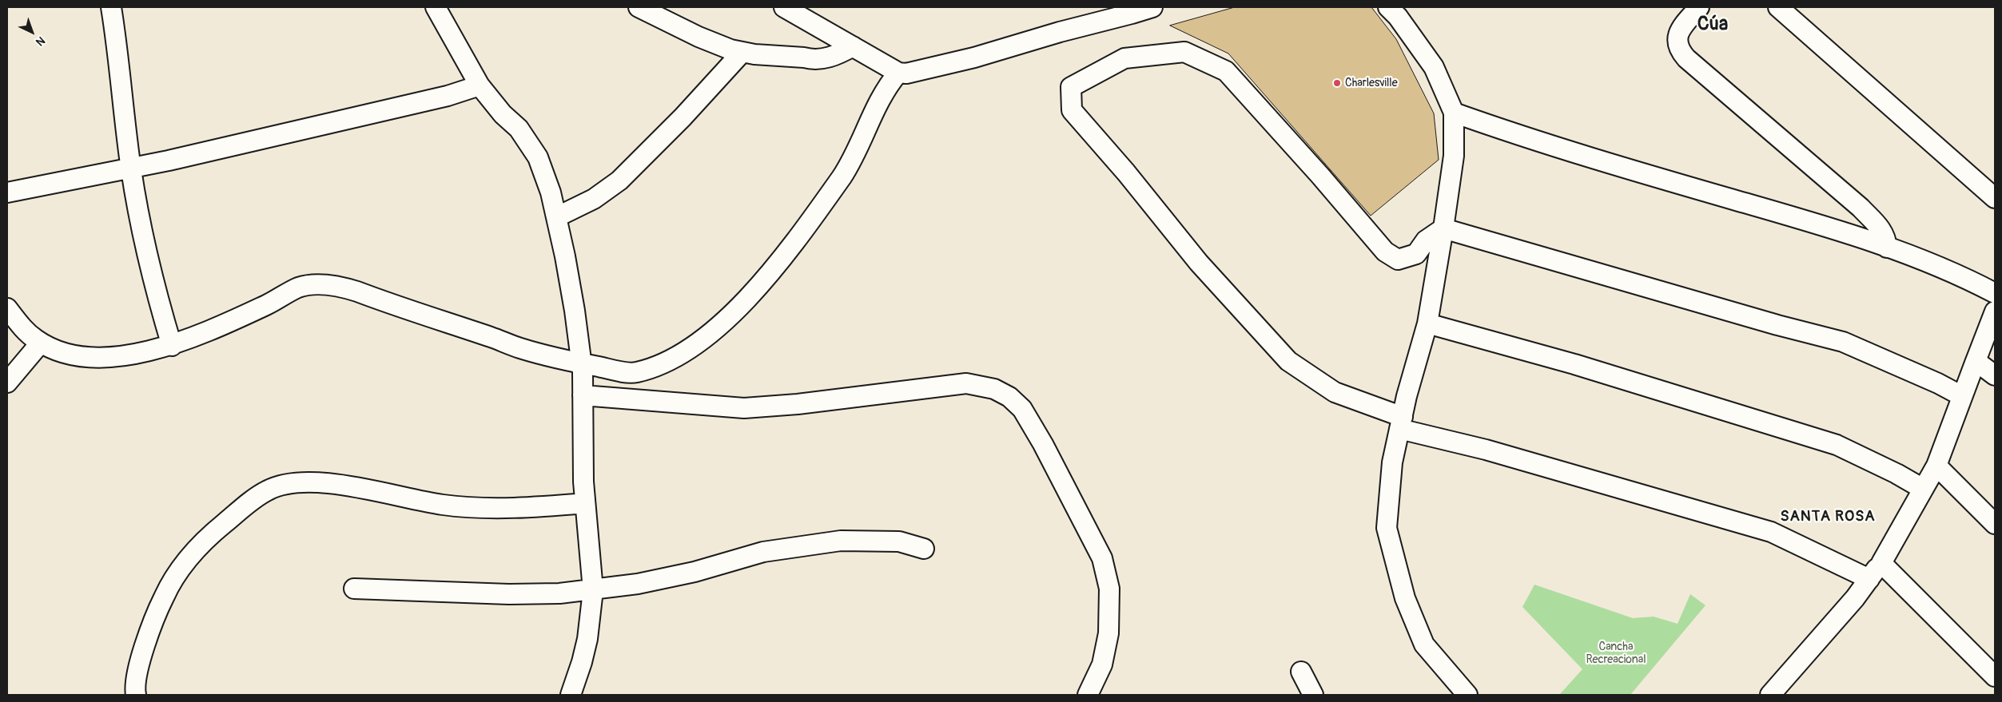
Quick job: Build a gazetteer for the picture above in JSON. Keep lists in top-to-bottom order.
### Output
{
  "districts": ["Cúa", "SANTA ROSA"],
  "parks": ["Cancha Recreacional"],
  "places": ["Charlesville"],
  "north": "bottom right"
}
